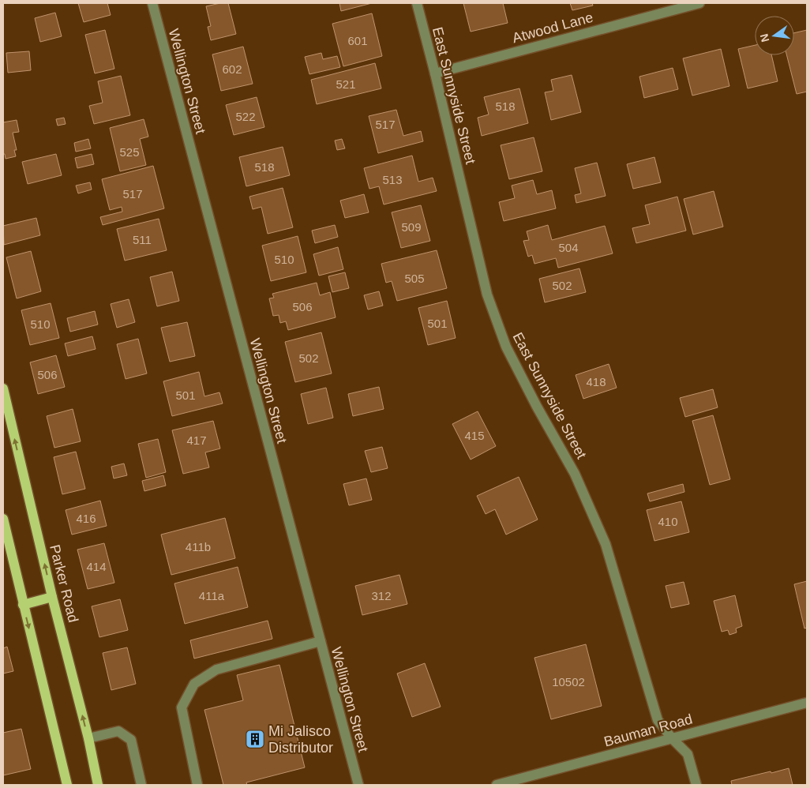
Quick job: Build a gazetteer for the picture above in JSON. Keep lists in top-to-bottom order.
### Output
{
  "streets": {
    "main road": ["Parker Road"],
    "street": [
      "Atwood Lane",
      "Wellington Street",
      "East Sunnyside Street",
      "Bauman Road"
    ]
  },
  "crossings": [
    ["Atwood Lane", "East Sunnyside Street"],
    ["East Sunnyside Street", "Bauman Road"]
  ],
  "places": {
    "building": ["Mi Jalisco Distributor"]
  },
  "house_numbers": [
    "601",
    "602",
    "521",
    "518",
    "522",
    "517",
    "525",
    "518",
    "513",
    "517",
    "509",
    "511",
    "504",
    "510",
    "505",
    "502",
    "506",
    "501",
    "510",
    "502",
    "506",
    "418",
    "501",
    "415",
    "417",
    "416",
    "410",
    "411b",
    "414",
    "411a",
    "312",
    "10502"
  ],
  "north": "left"
}
